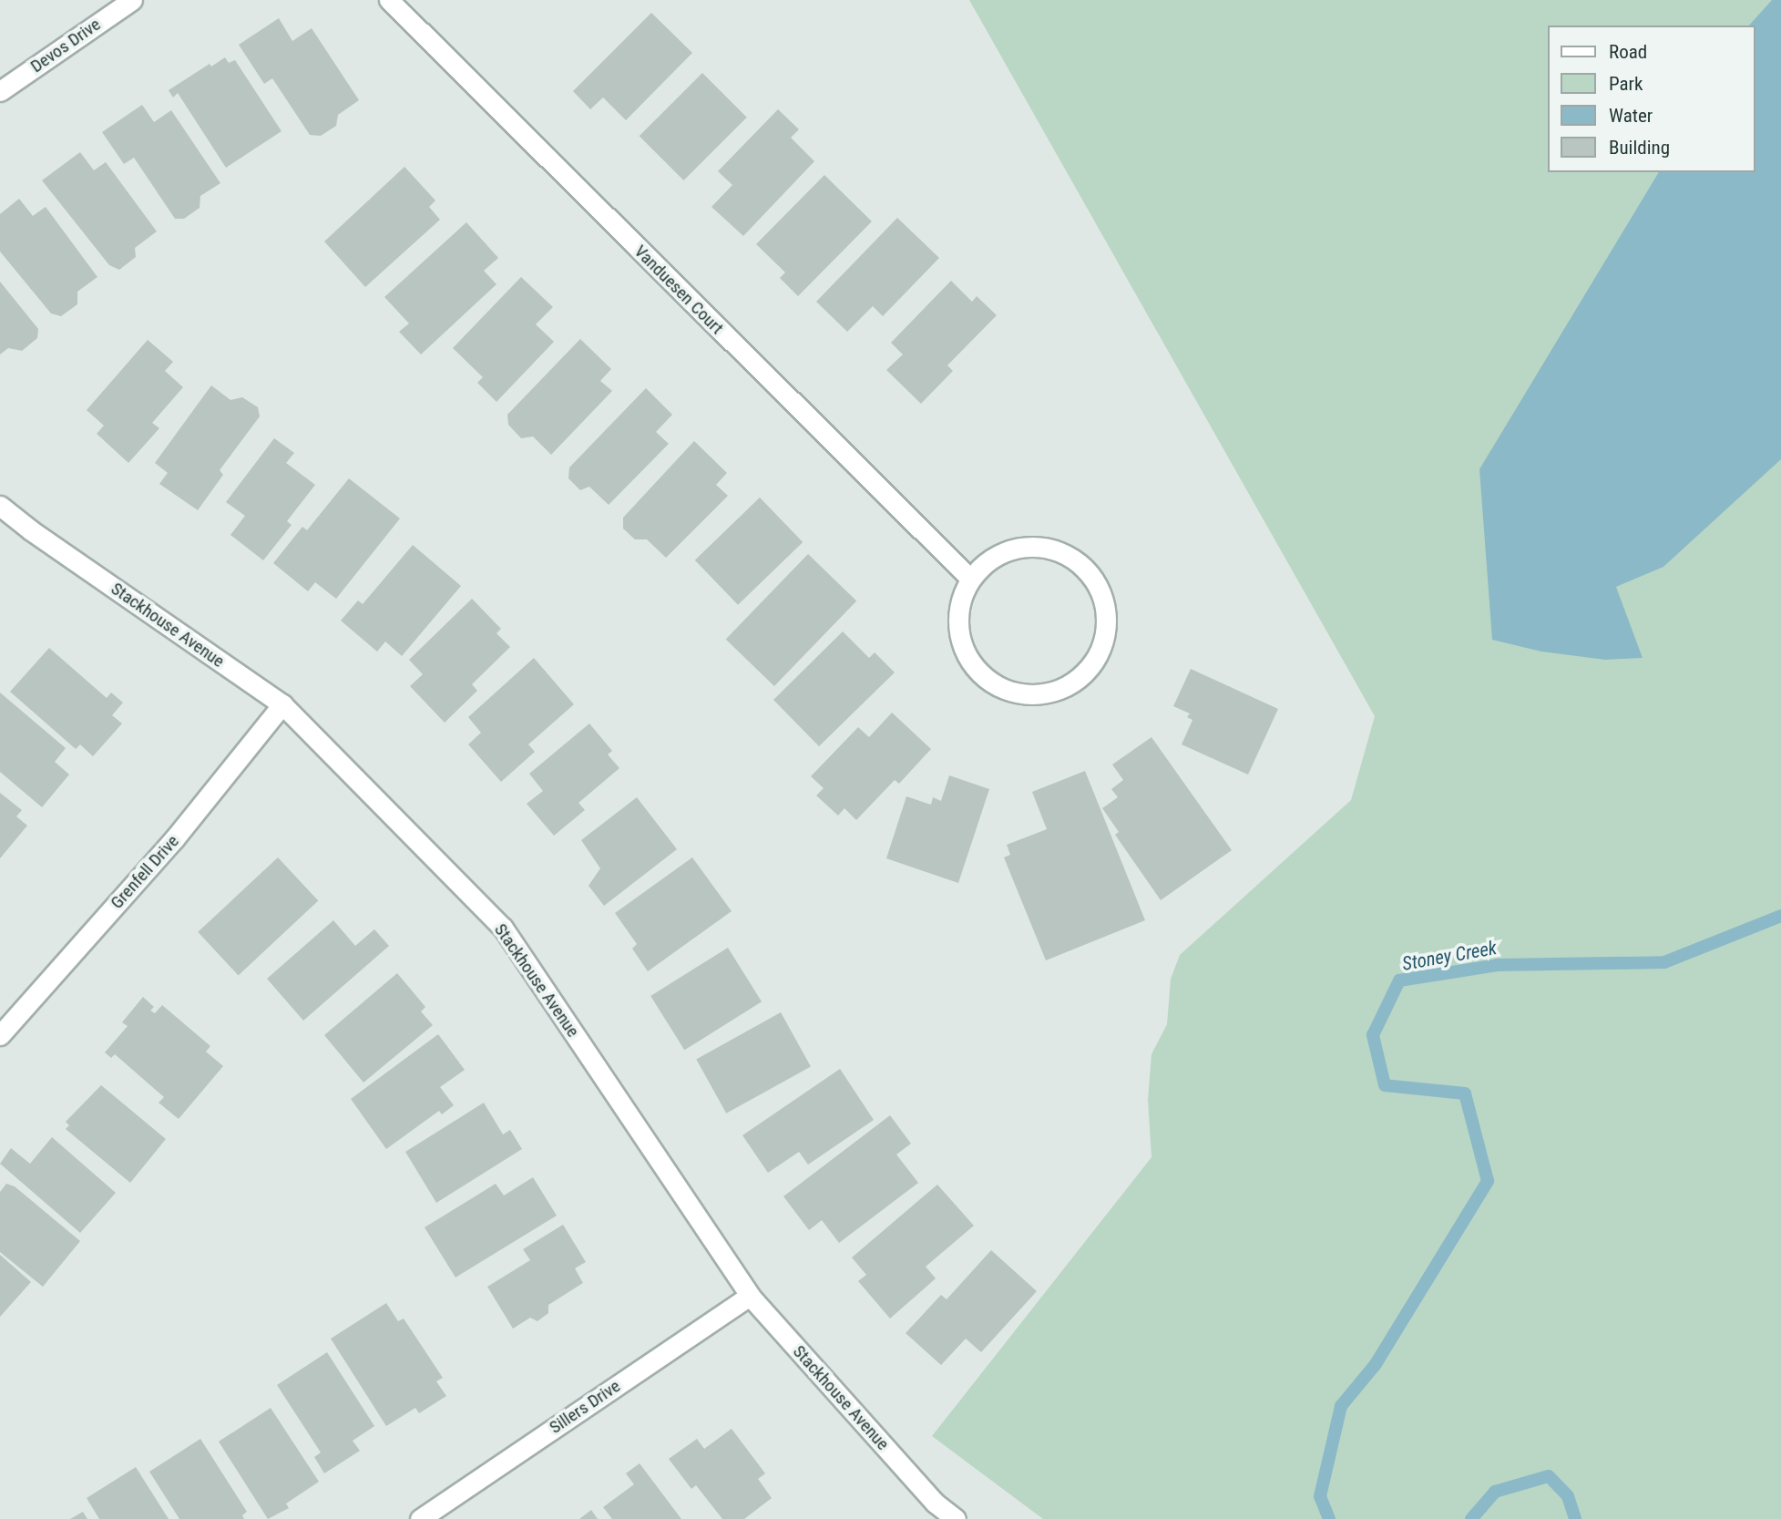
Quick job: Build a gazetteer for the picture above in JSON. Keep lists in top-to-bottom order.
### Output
{
  "streets": {
    "street": [
      "Devos Drive",
      "Vanduesen Court",
      "Stackhouse Avenue",
      "Grenfell Drive",
      "Sillers Drive"
    ]
  },
  "crossings": [
    ["Stackhouse Avenue", "Grenfell Drive"],
    ["Stackhouse Avenue", "Sillers Drive"]
  ],
  "water": ["Stoney Creek"],
  "legend": [
    "Road",
    "Park",
    "Water",
    "Building"
  ]
}
